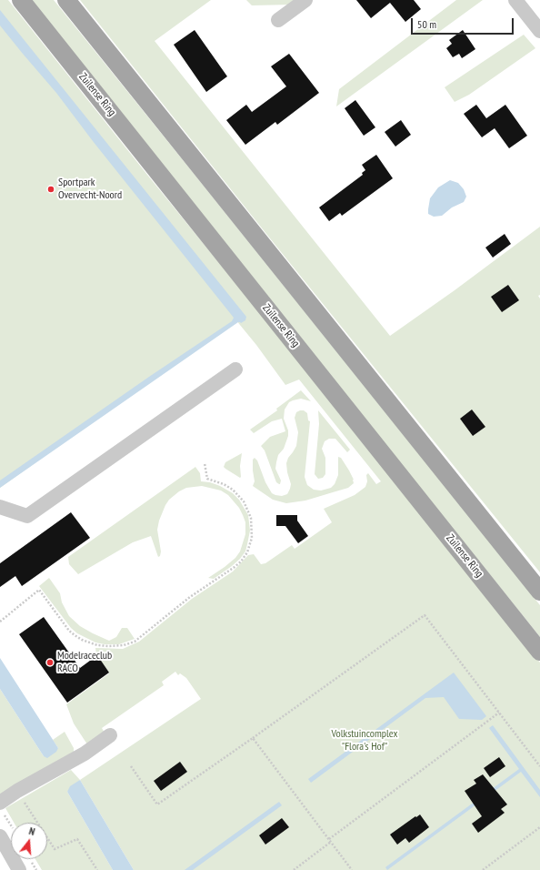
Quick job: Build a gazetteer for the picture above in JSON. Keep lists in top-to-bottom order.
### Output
{
  "streets": {
    "main road": ["Zuilense Ring"]
  },
  "parks": ["Volkstuincomplex \"Flora's Hof\""],
  "places": ["Sportpark Overvecht-Noord", "Modelraceclub RACO"],
  "scale_bar": "50 m",
  "north": "top"
}
